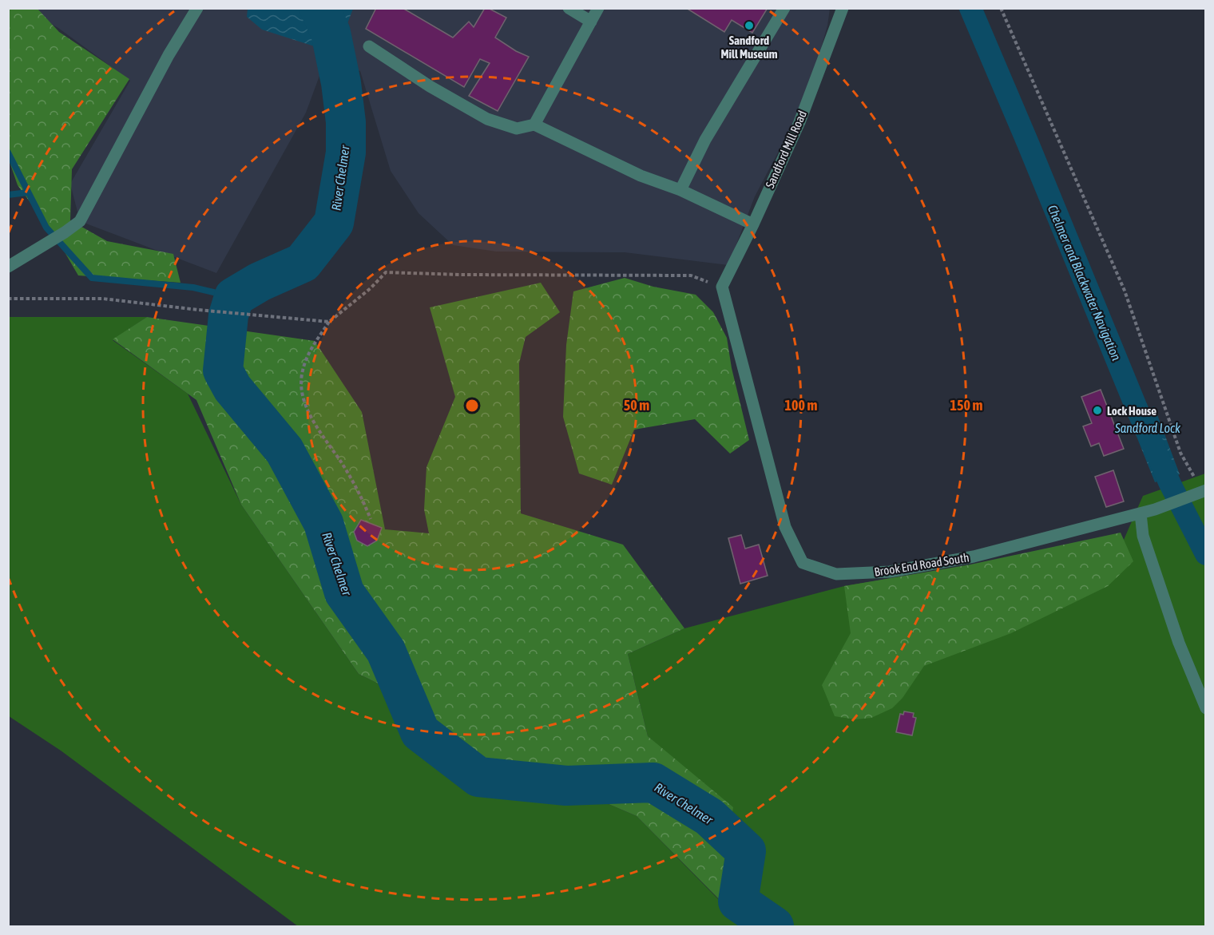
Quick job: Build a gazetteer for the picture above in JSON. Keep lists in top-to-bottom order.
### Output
{
  "streets": {
    "street": ["Sandford Mill Road", "Brook End Road South"]
  },
  "crossings": [
    ["Sandford Mill Road", "Brook End Road South"]
  ],
  "water": ["River Chelmer", "Chelmer and Blackwater Navigation", "Sandford Lock"],
  "places": ["Sandford Mill Museum", "Lock House"],
  "rings": ["50 m", "100 m", "150 m"]
}
